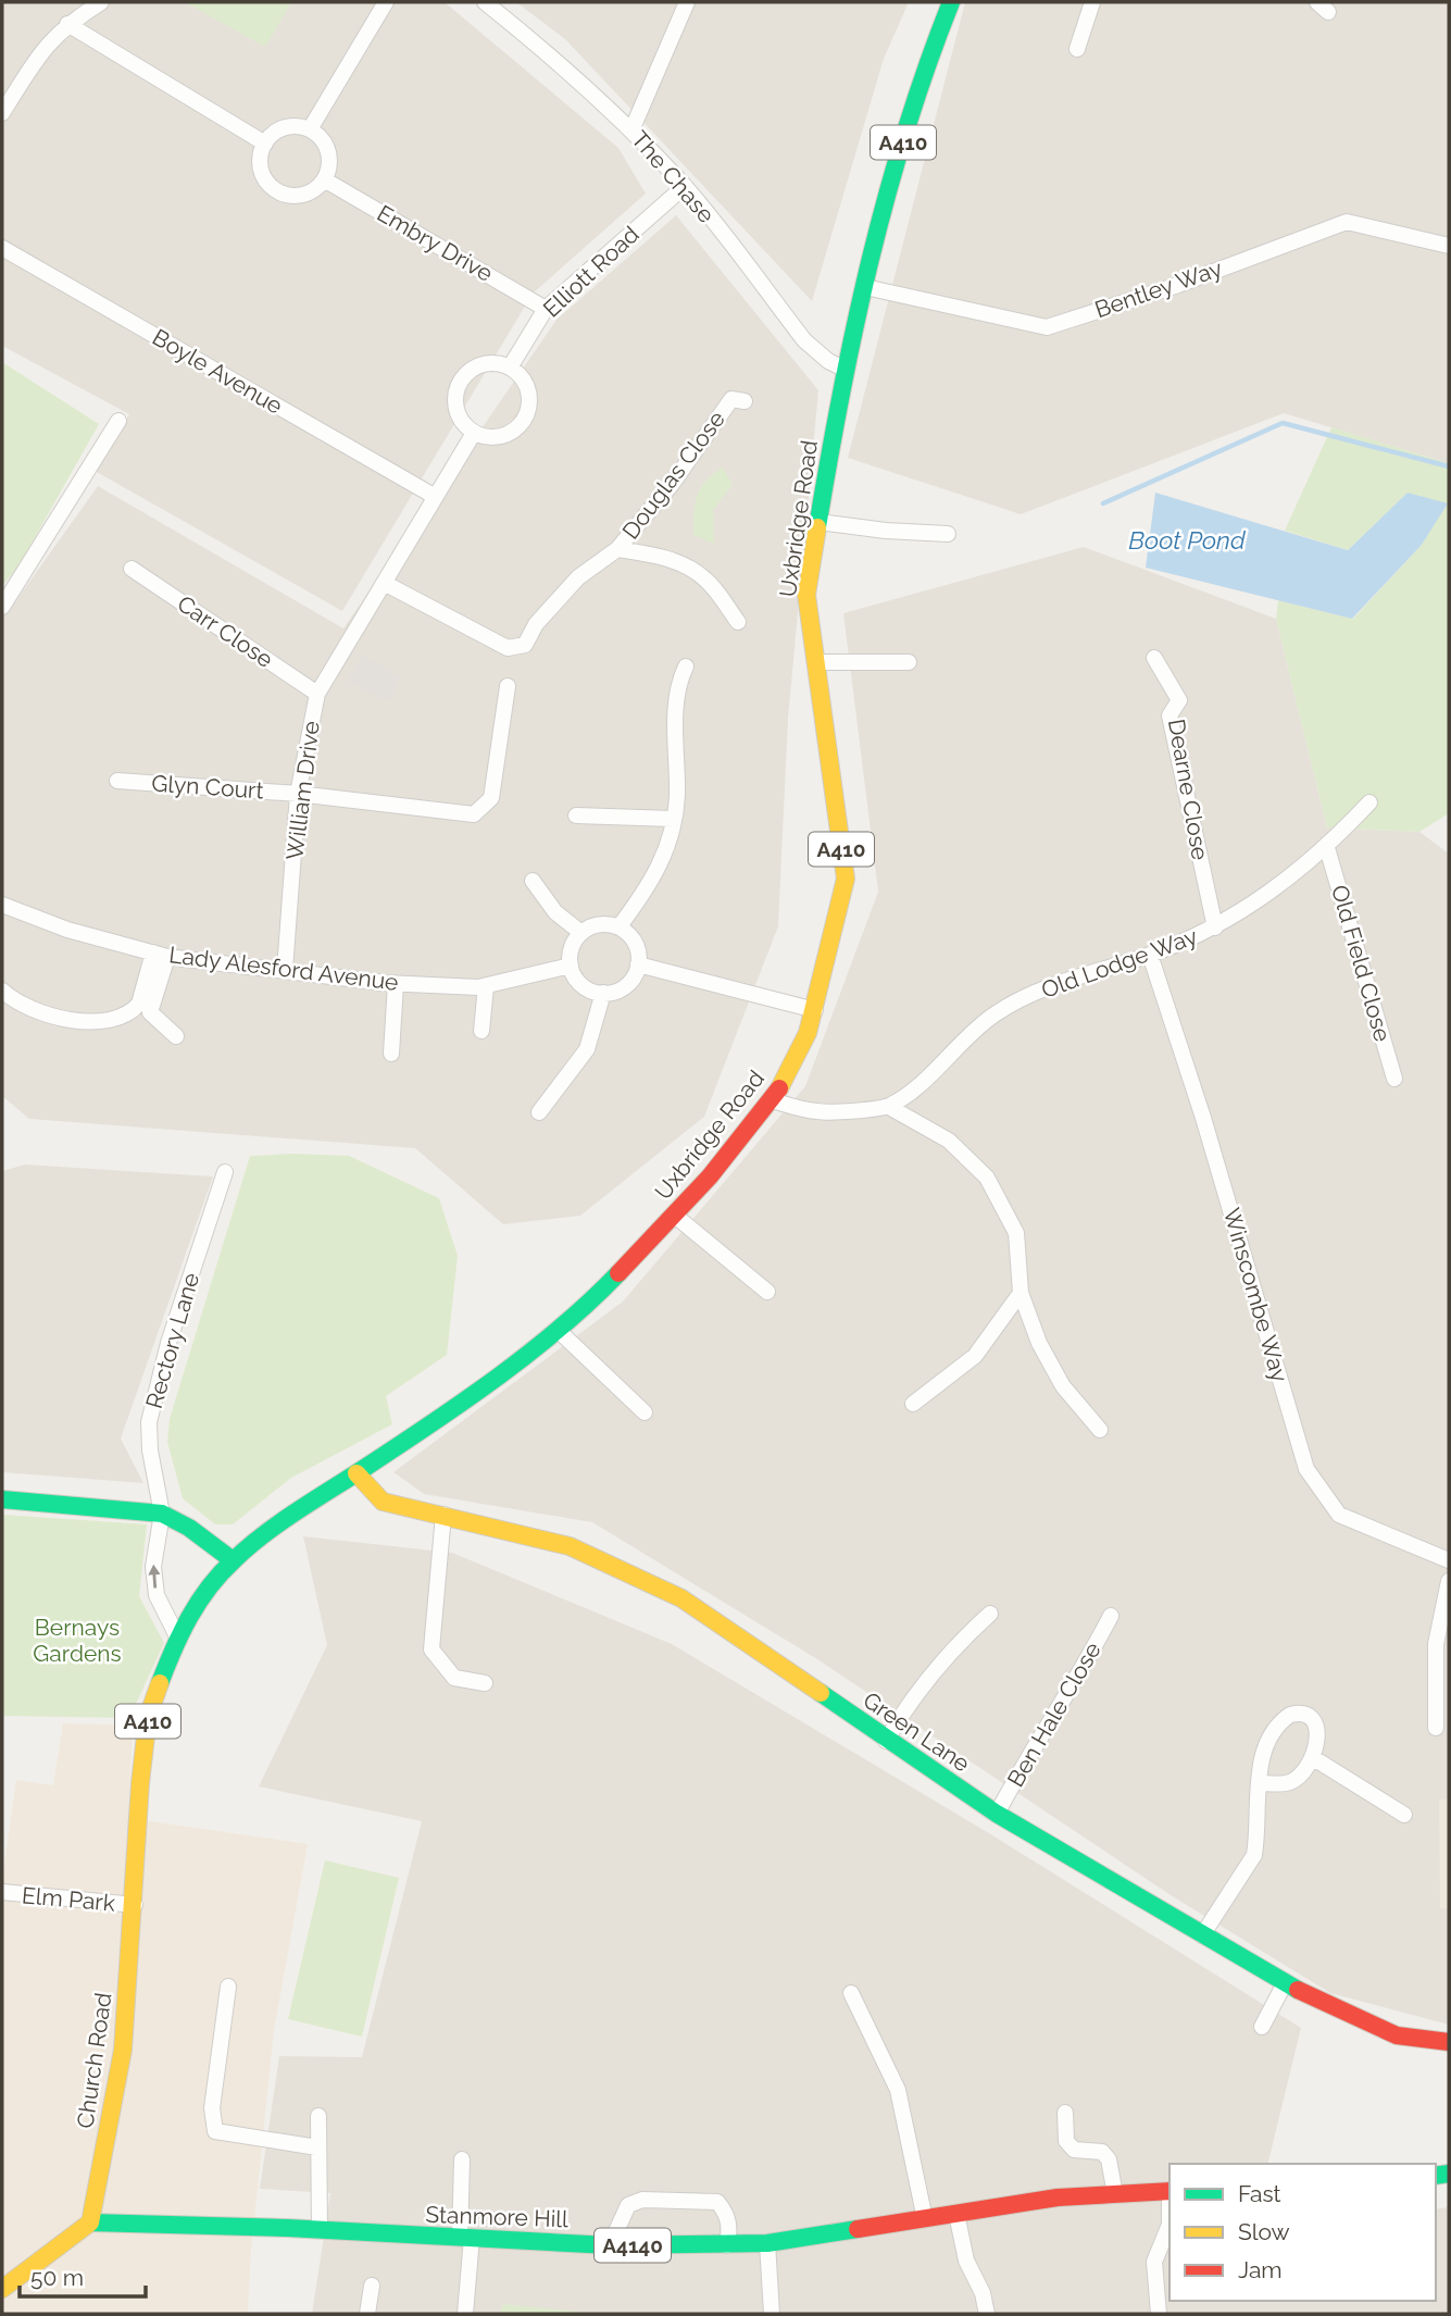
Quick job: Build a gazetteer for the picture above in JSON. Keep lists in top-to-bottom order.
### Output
{
  "streets": {
    "main road": [
      "A410",
      "Uxbridge Road",
      "Green Lane",
      "Church Road",
      "Stanmore Hill",
      "A4140"
    ],
    "street": [
      "The Chase",
      "Embry Drive",
      "Elliott Road",
      "Bentley Way",
      "Boyle Avenue",
      "Douglas Close",
      "Carr Close",
      "Glyn Court",
      "Dearne Close",
      "William Drive",
      "Old Lodge Way",
      "Old Field Close",
      "Lady Alesford Avenue",
      "Winscombe Way",
      "Rectory Lane",
      "Ben Hale Close",
      "Elm Park"
    ]
  },
  "crossings": [
    ["The Chase", "Elliott Road"],
    ["The Chase", "Uxbridge Road"],
    ["Embry Drive", "Elliott Road"],
    ["Bentley Way", "Uxbridge Road"],
    ["Douglas Close", "William Drive"],
    ["Uxbridge Road", "Green Lane"],
    ["Uxbridge Road", "Elm Park"],
    ["Uxbridge Road", "Church Road"],
    ["Carr Close", "William Drive"],
    ["Glyn Court", "William Drive"],
    ["Dearne Close", "Old Lodge Way"],
    ["William Drive", "Lady Alesford Avenue"],
    ["Old Lodge Way", "Old Field Close"],
    ["Old Lodge Way", "Winscombe Way"],
    ["Ben Hale Close", "Green Lane"],
    ["Elm Park", "Church Road"],
    ["Church Road", "Stanmore Hill"]
  ],
  "water": ["Boot Pond"],
  "parks": ["Bernays Gardens"],
  "legend": ["Fast", "Slow", "Jam"],
  "scale_bar": "50 m"
}
